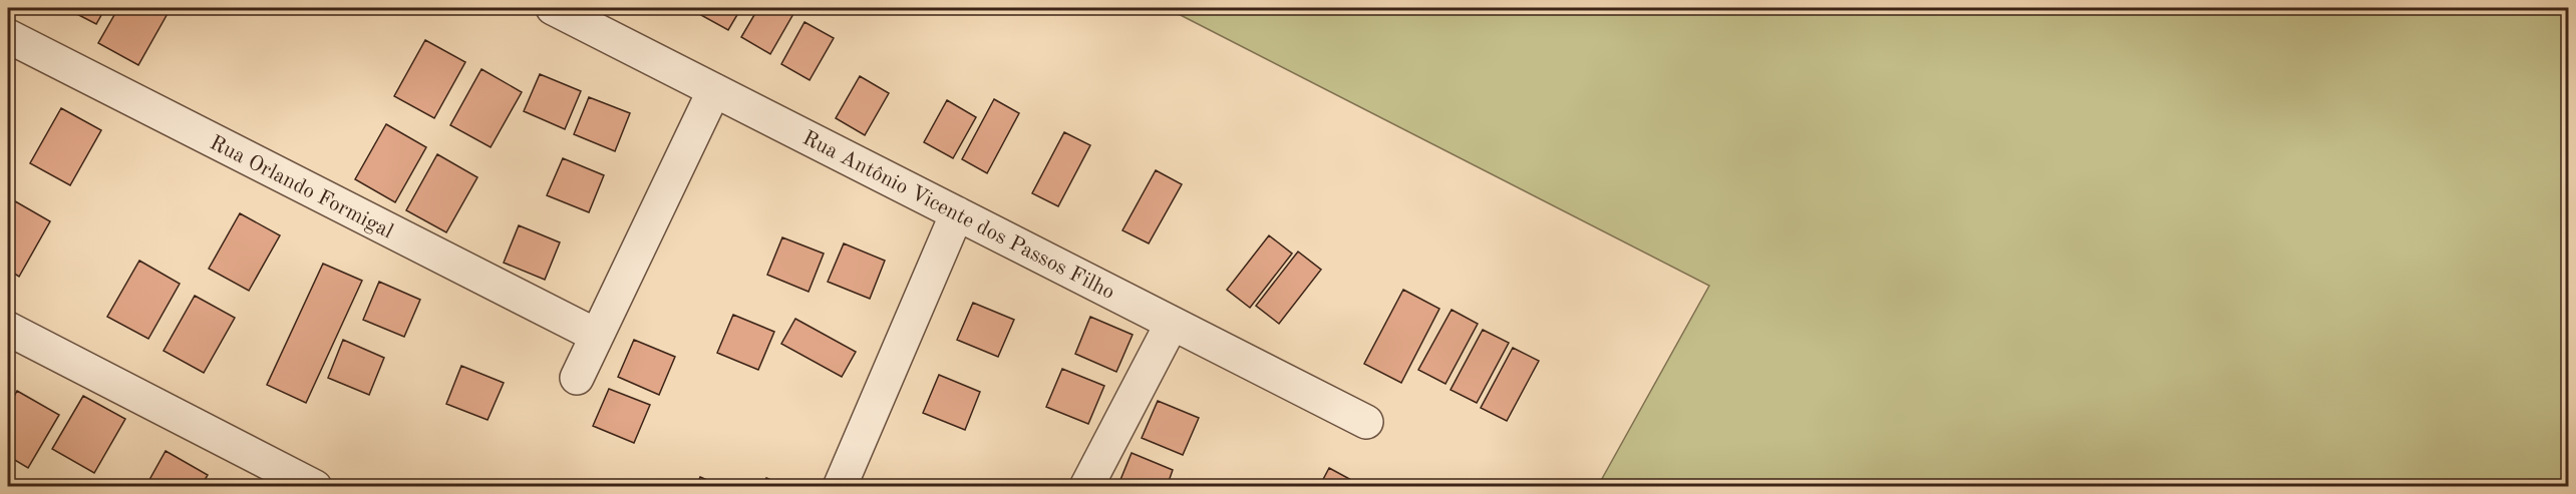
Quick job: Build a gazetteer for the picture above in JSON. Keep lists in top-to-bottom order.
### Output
{
  "streets": {
    "street": ["Rua Orlando Formigal", "Rua Antônio Vicente dos Passos Filho"]
  }
}
